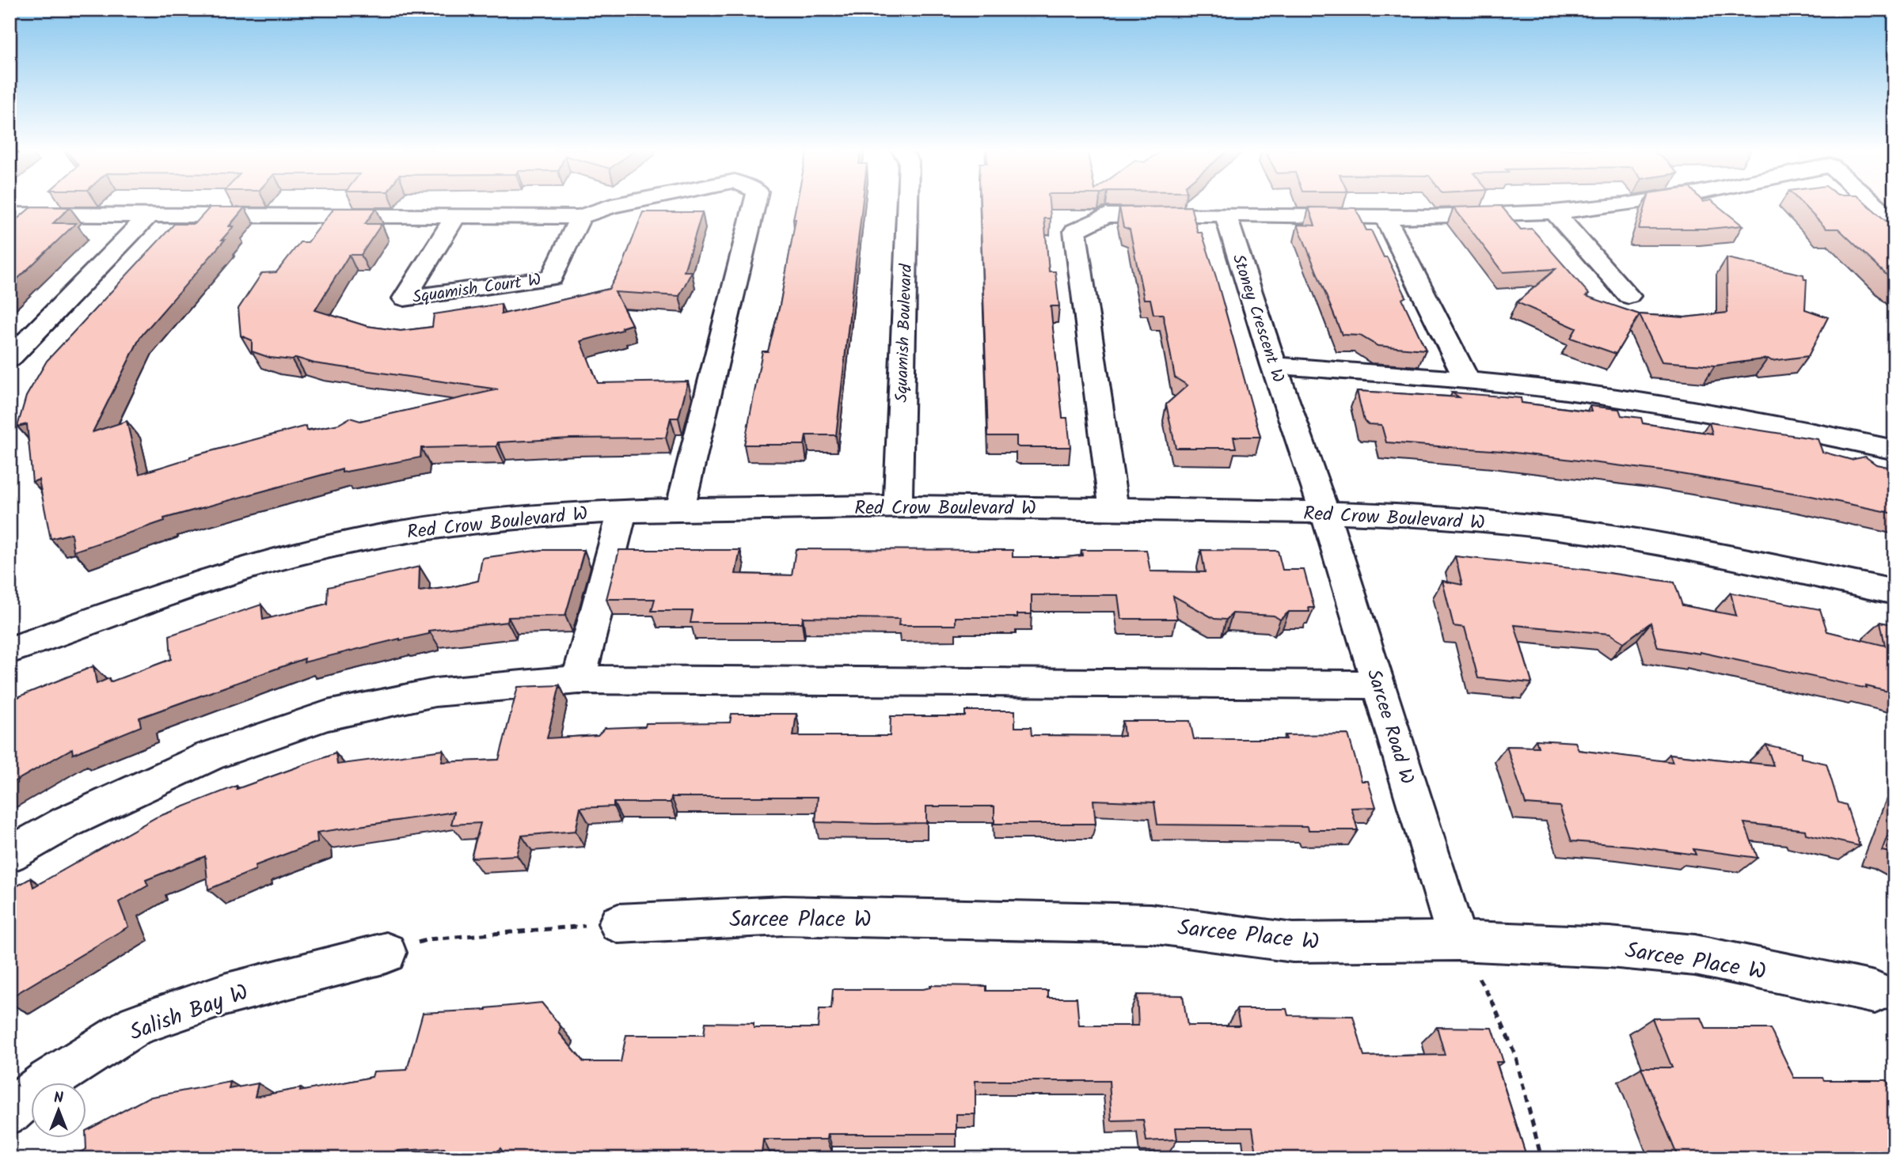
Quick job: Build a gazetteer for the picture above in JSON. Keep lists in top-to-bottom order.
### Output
{
  "streets": {
    "street": [
      "Squamish Court W",
      "Stoney Crescent W",
      "Squamish Boulevard",
      "Red Crow Boulevard W",
      "Sarcee Road W",
      "Sarcee Place W",
      "Salish Bay W"
    ]
  },
  "crossings": [
    ["Stoney Crescent W", "Red Crow Boulevard W"],
    ["Stoney Crescent W", "Sarcee Road W"],
    ["Squamish Boulevard", "Red Crow Boulevard W"],
    ["Red Crow Boulevard W", "Sarcee Road W"],
    ["Sarcee Road W", "Sarcee Place W"]
  ],
  "north": "top"
}
